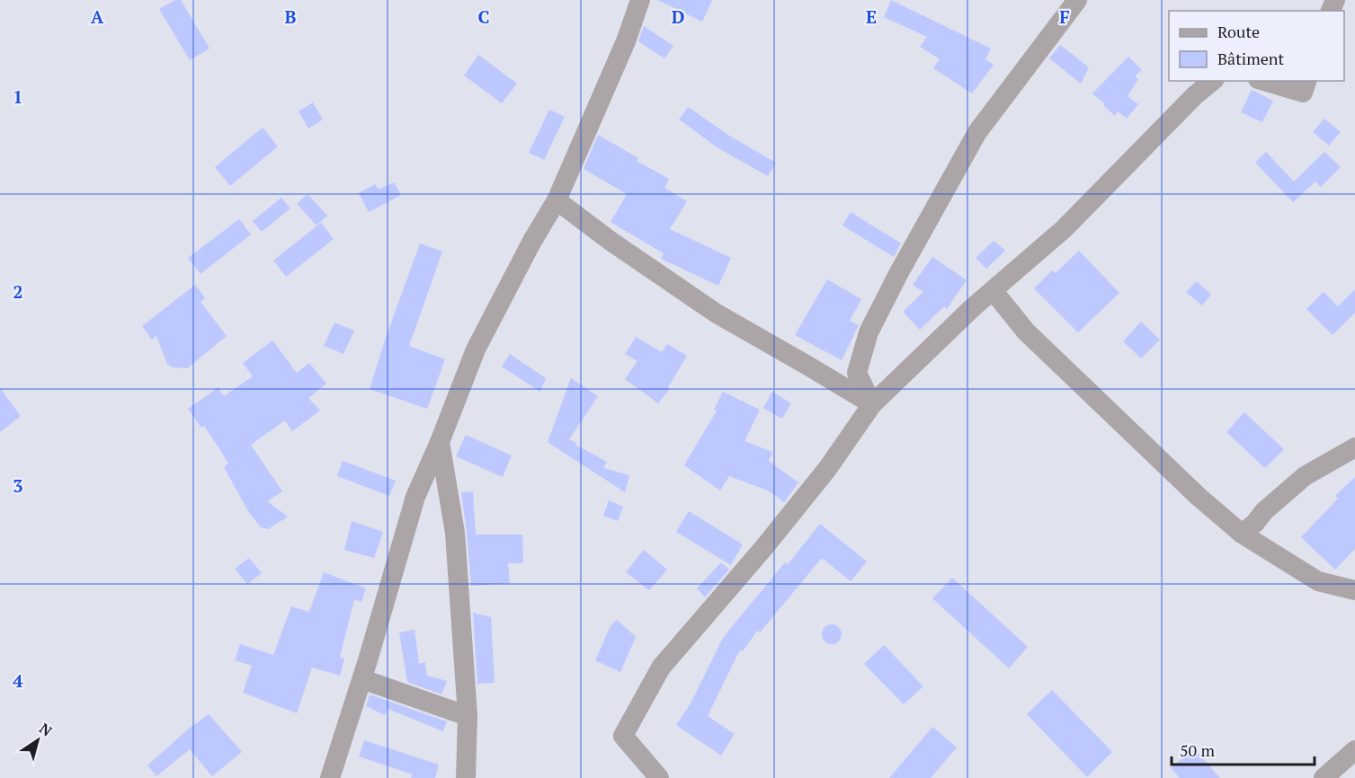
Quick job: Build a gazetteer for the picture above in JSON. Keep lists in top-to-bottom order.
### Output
{
  "legend": ["Route", "Bâtiment"],
  "scale_bar": "50 m",
  "north": "top right",
  "grid": {
    "columns": [
      "A",
      "B",
      "C",
      "D",
      "E",
      "F"
    ],
    "rows": [
      "1",
      "2",
      "3",
      "4"
    ]
  }
}
